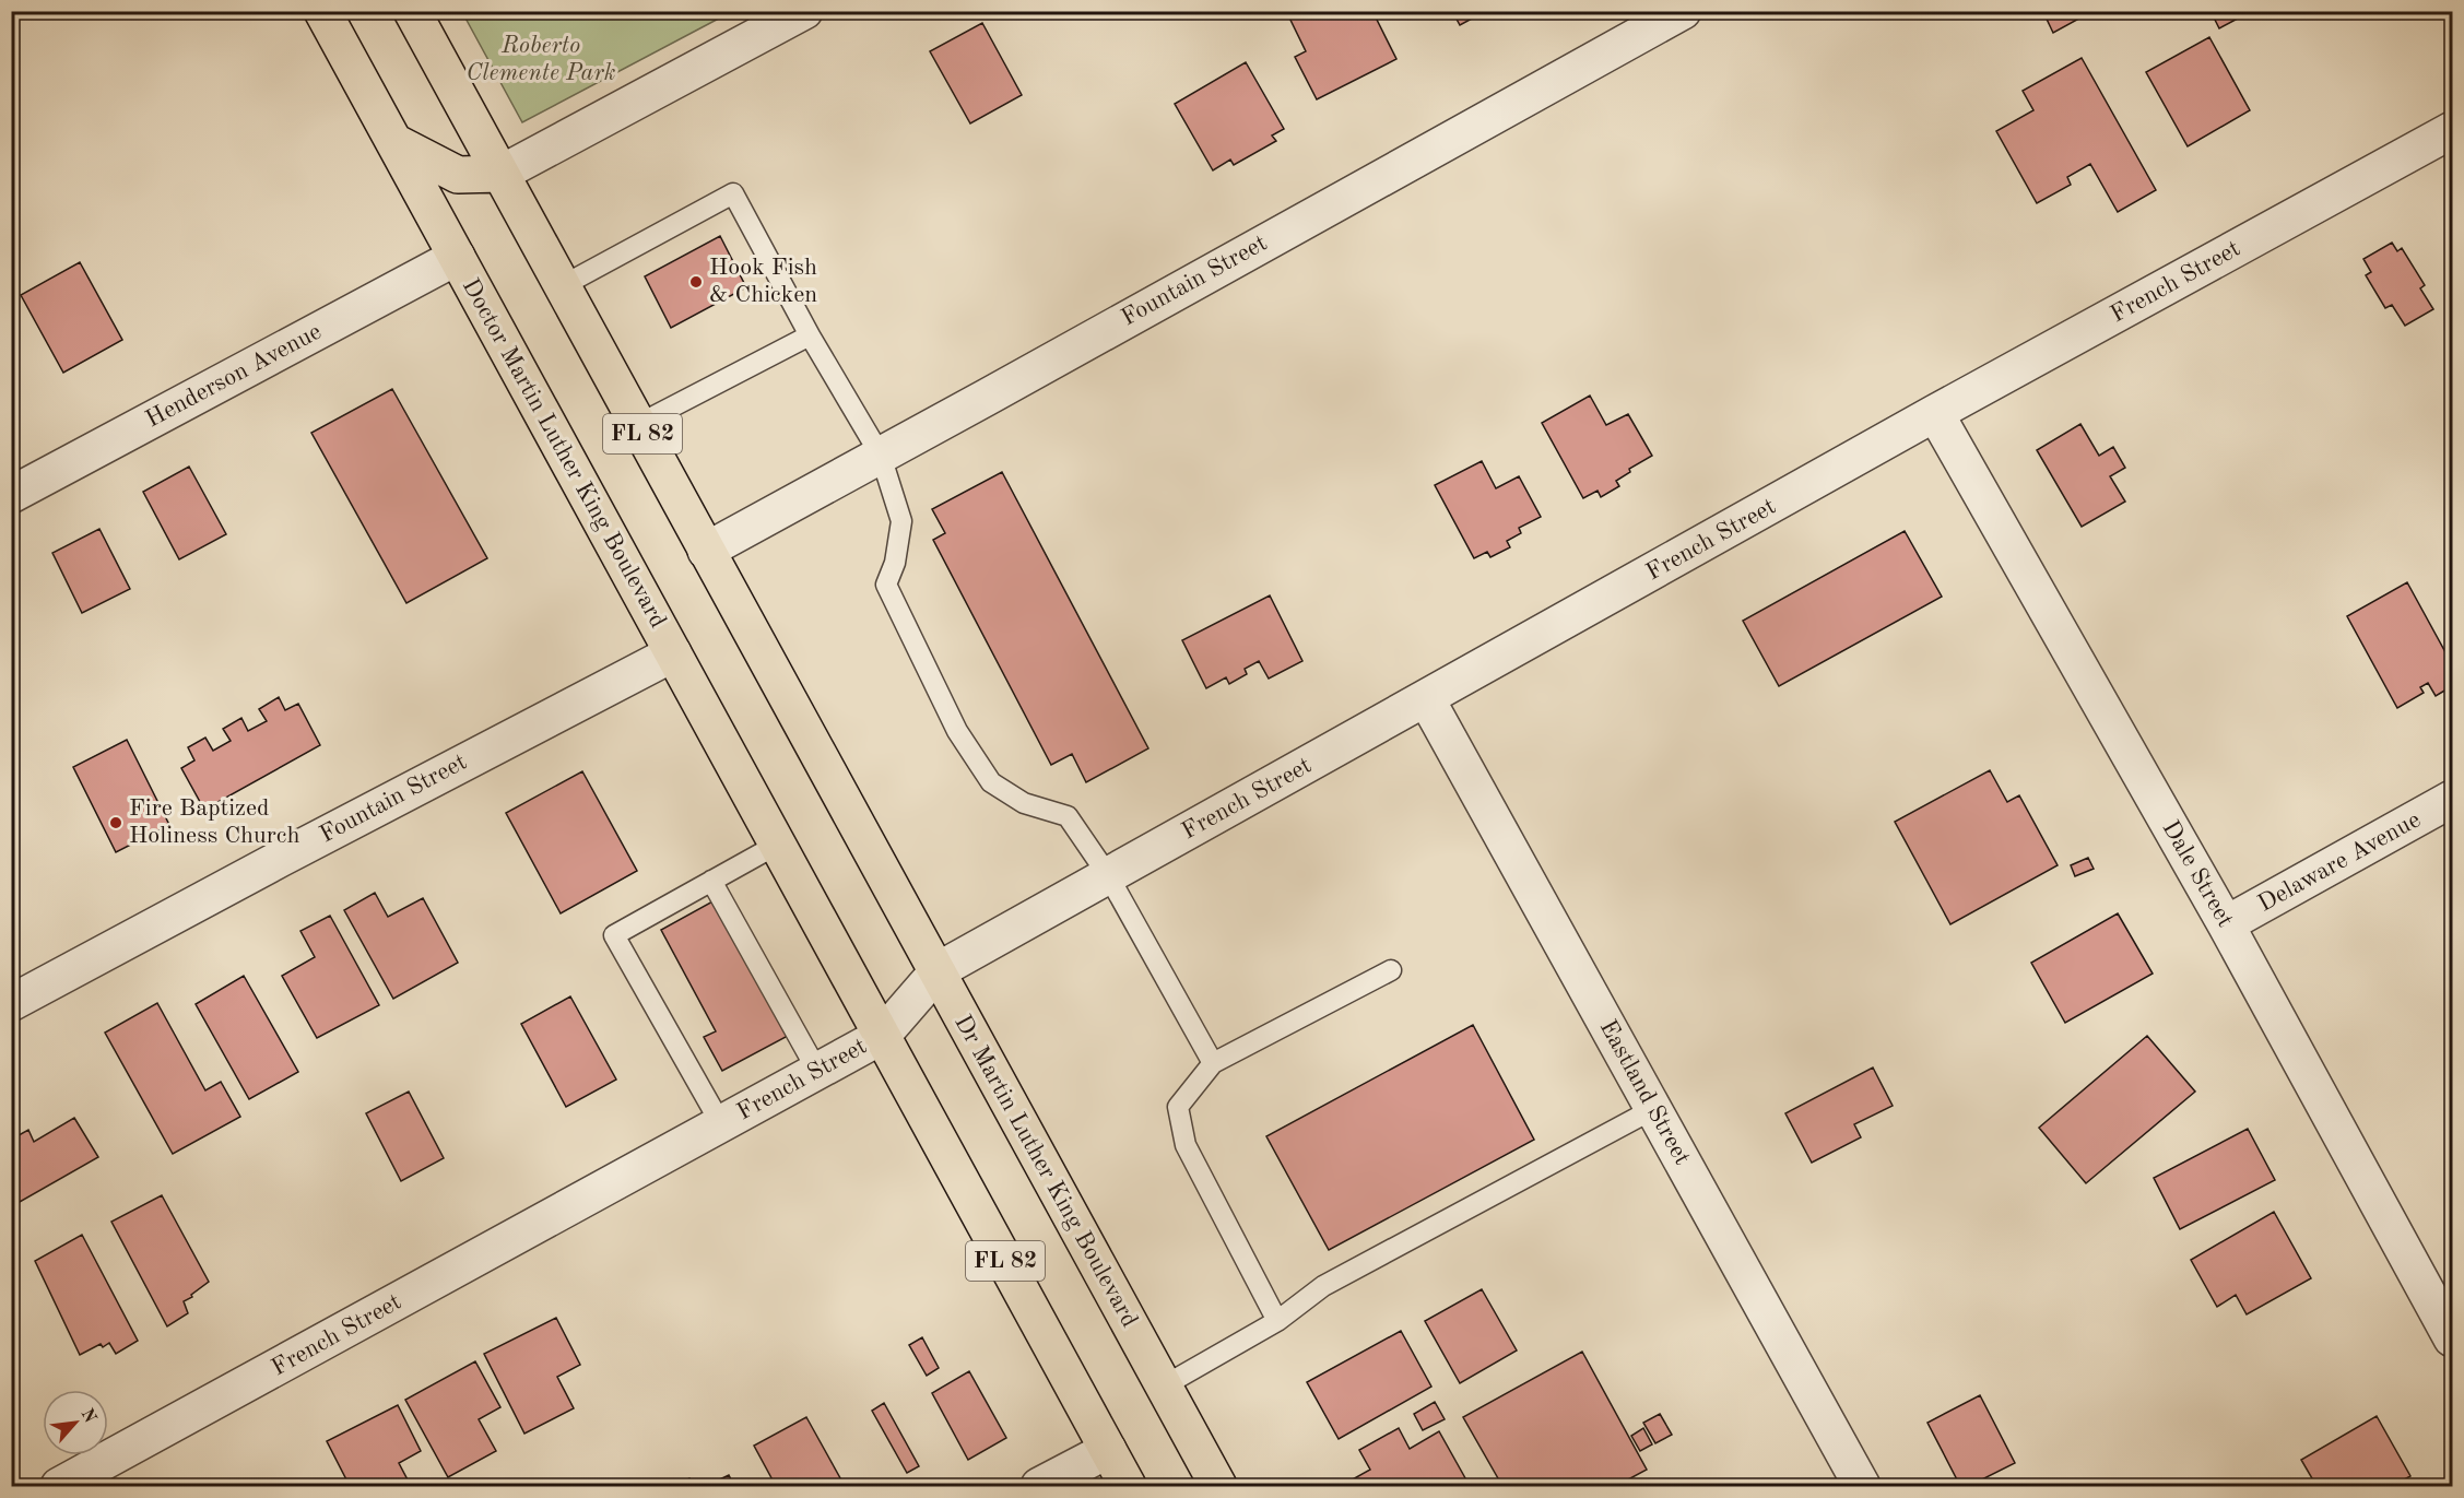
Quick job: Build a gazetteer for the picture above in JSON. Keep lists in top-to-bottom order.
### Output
{
  "streets": {
    "main road": ["FL 82", "Doctor Martin Luther King Boulevard", "Dr Martin Luther King Boulevard"],
    "street": [
      "Fountain Street",
      "French Street",
      "Henderson Avenue",
      "Delaware Avenue",
      "Dale Street",
      "Eastland Street"
    ]
  },
  "crossings": [
    ["Fountain Street", "FL 82"],
    ["Fountain Street", "Doctor Martin Luther King Boulevard"],
    ["Fountain Street", "Dr Martin Luther King Boulevard"],
    ["French Street", "FL 82"],
    ["French Street", "Doctor Martin Luther King Boulevard"],
    ["French Street", "Dale Street"],
    ["French Street", "Eastland Street"],
    ["French Street", "Dr Martin Luther King Boulevard"],
    ["Henderson Avenue", "Doctor Martin Luther King Boulevard"],
    ["FL 82", "Doctor Martin Luther King Boulevard"],
    ["FL 82", "Dr Martin Luther King Boulevard"],
    ["Delaware Avenue", "Dale Street"]
  ],
  "parks": ["Roberto Clemente Park"],
  "places": ["Hook Fish & Chicken", "Fire Baptized Holiness Church"],
  "north": "top right"
}
